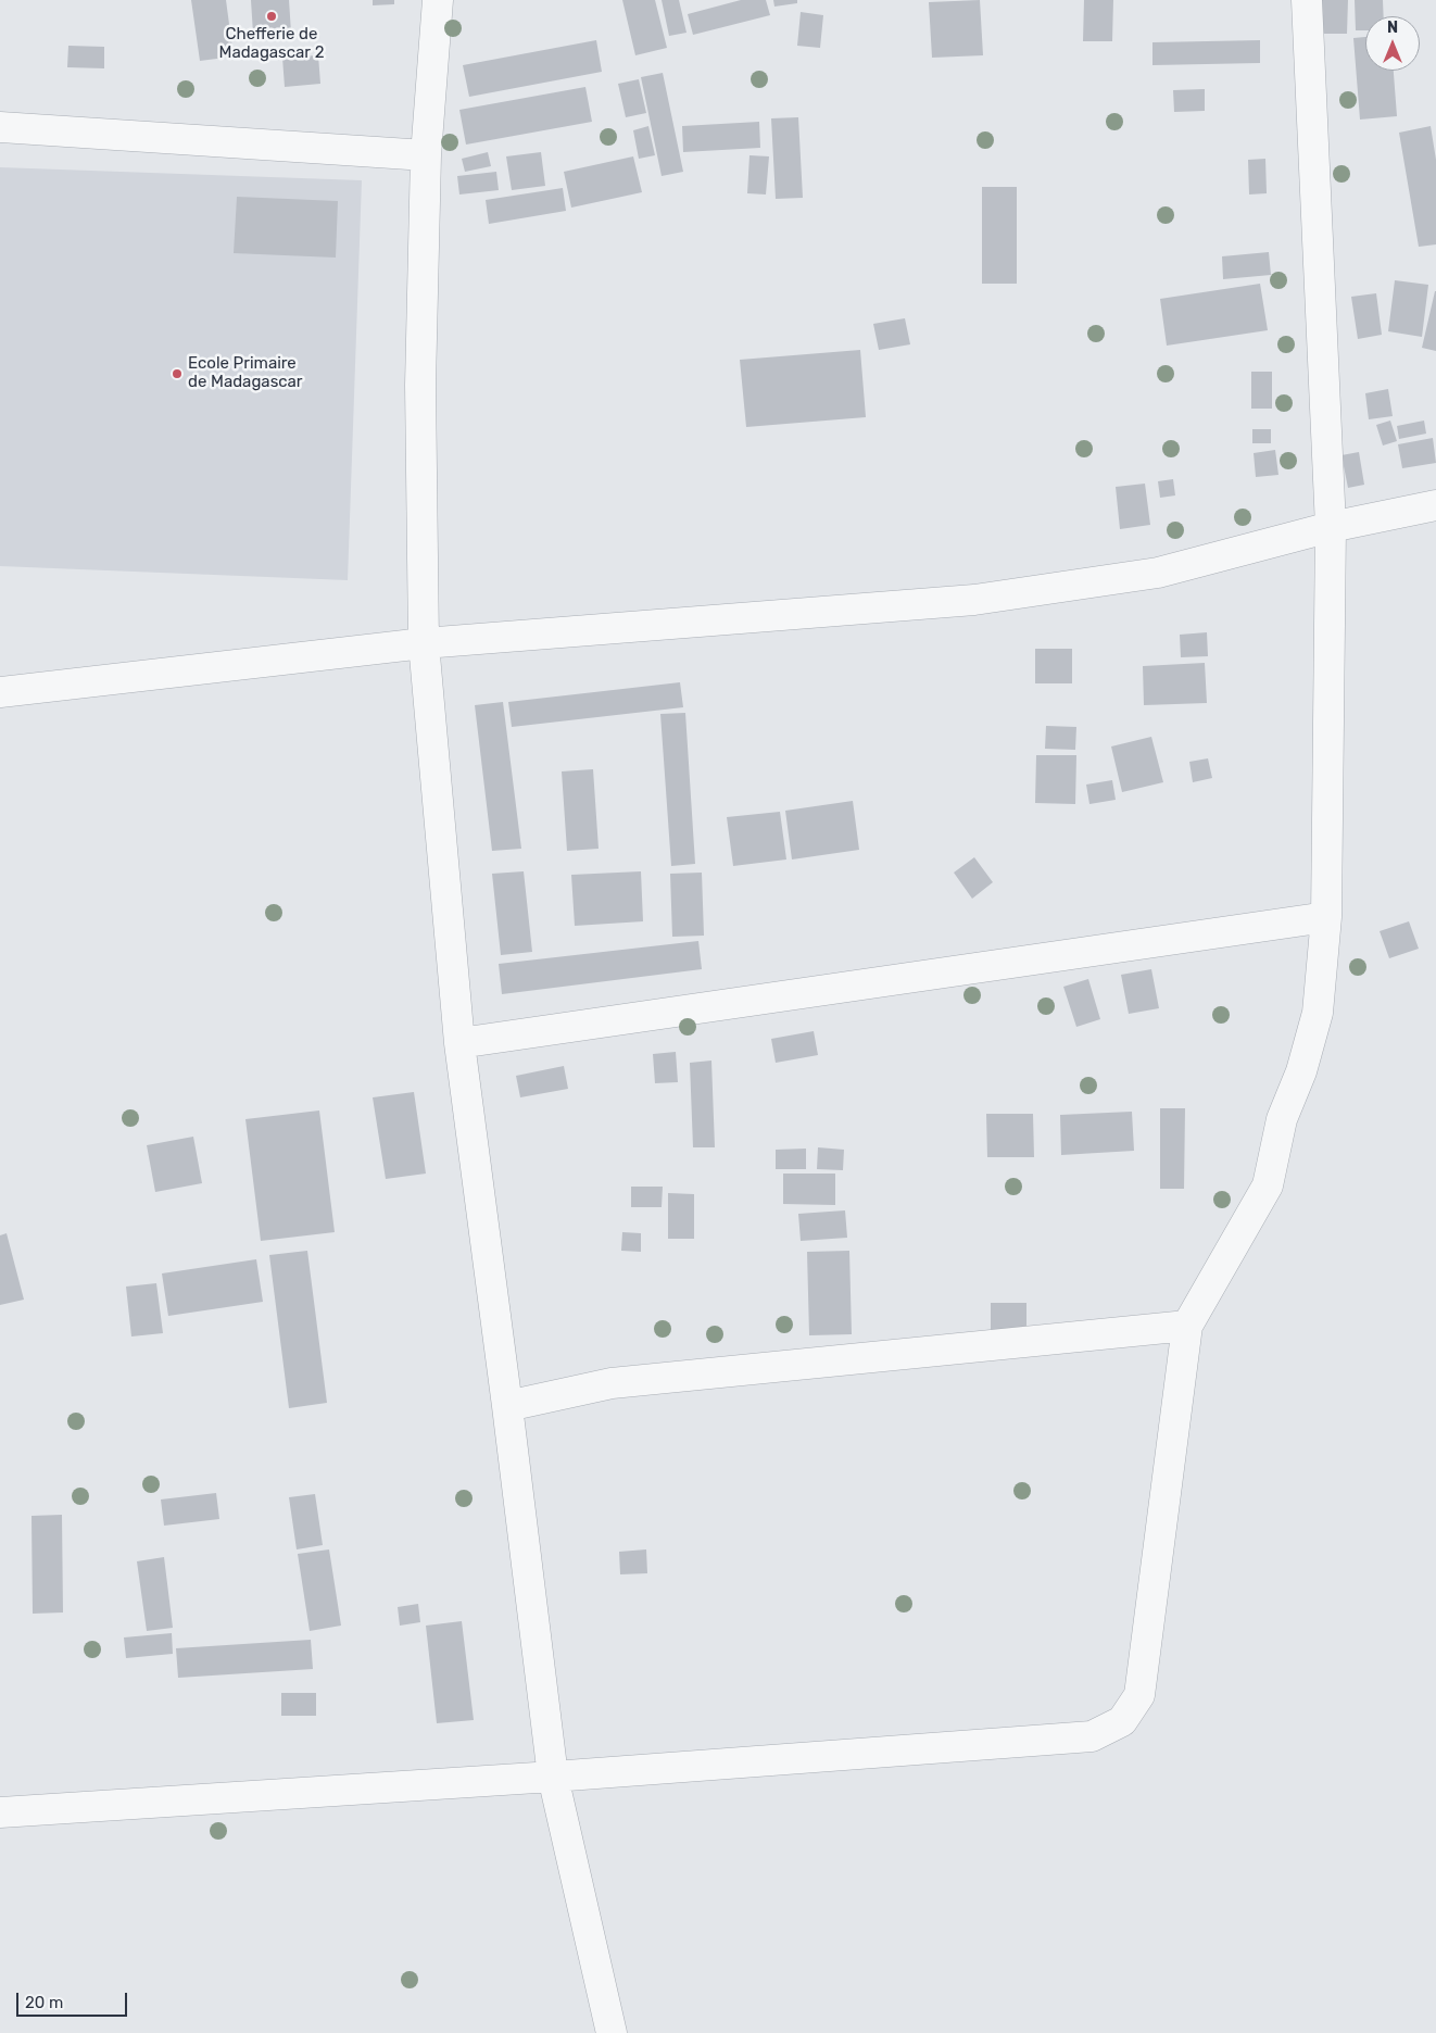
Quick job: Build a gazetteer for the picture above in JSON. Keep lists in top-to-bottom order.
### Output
{
  "places": ["Chefferie de Madagascar 2", "Ecole Primaire de Madagascar"],
  "scale_bar": "20 m",
  "north": "top"
}
